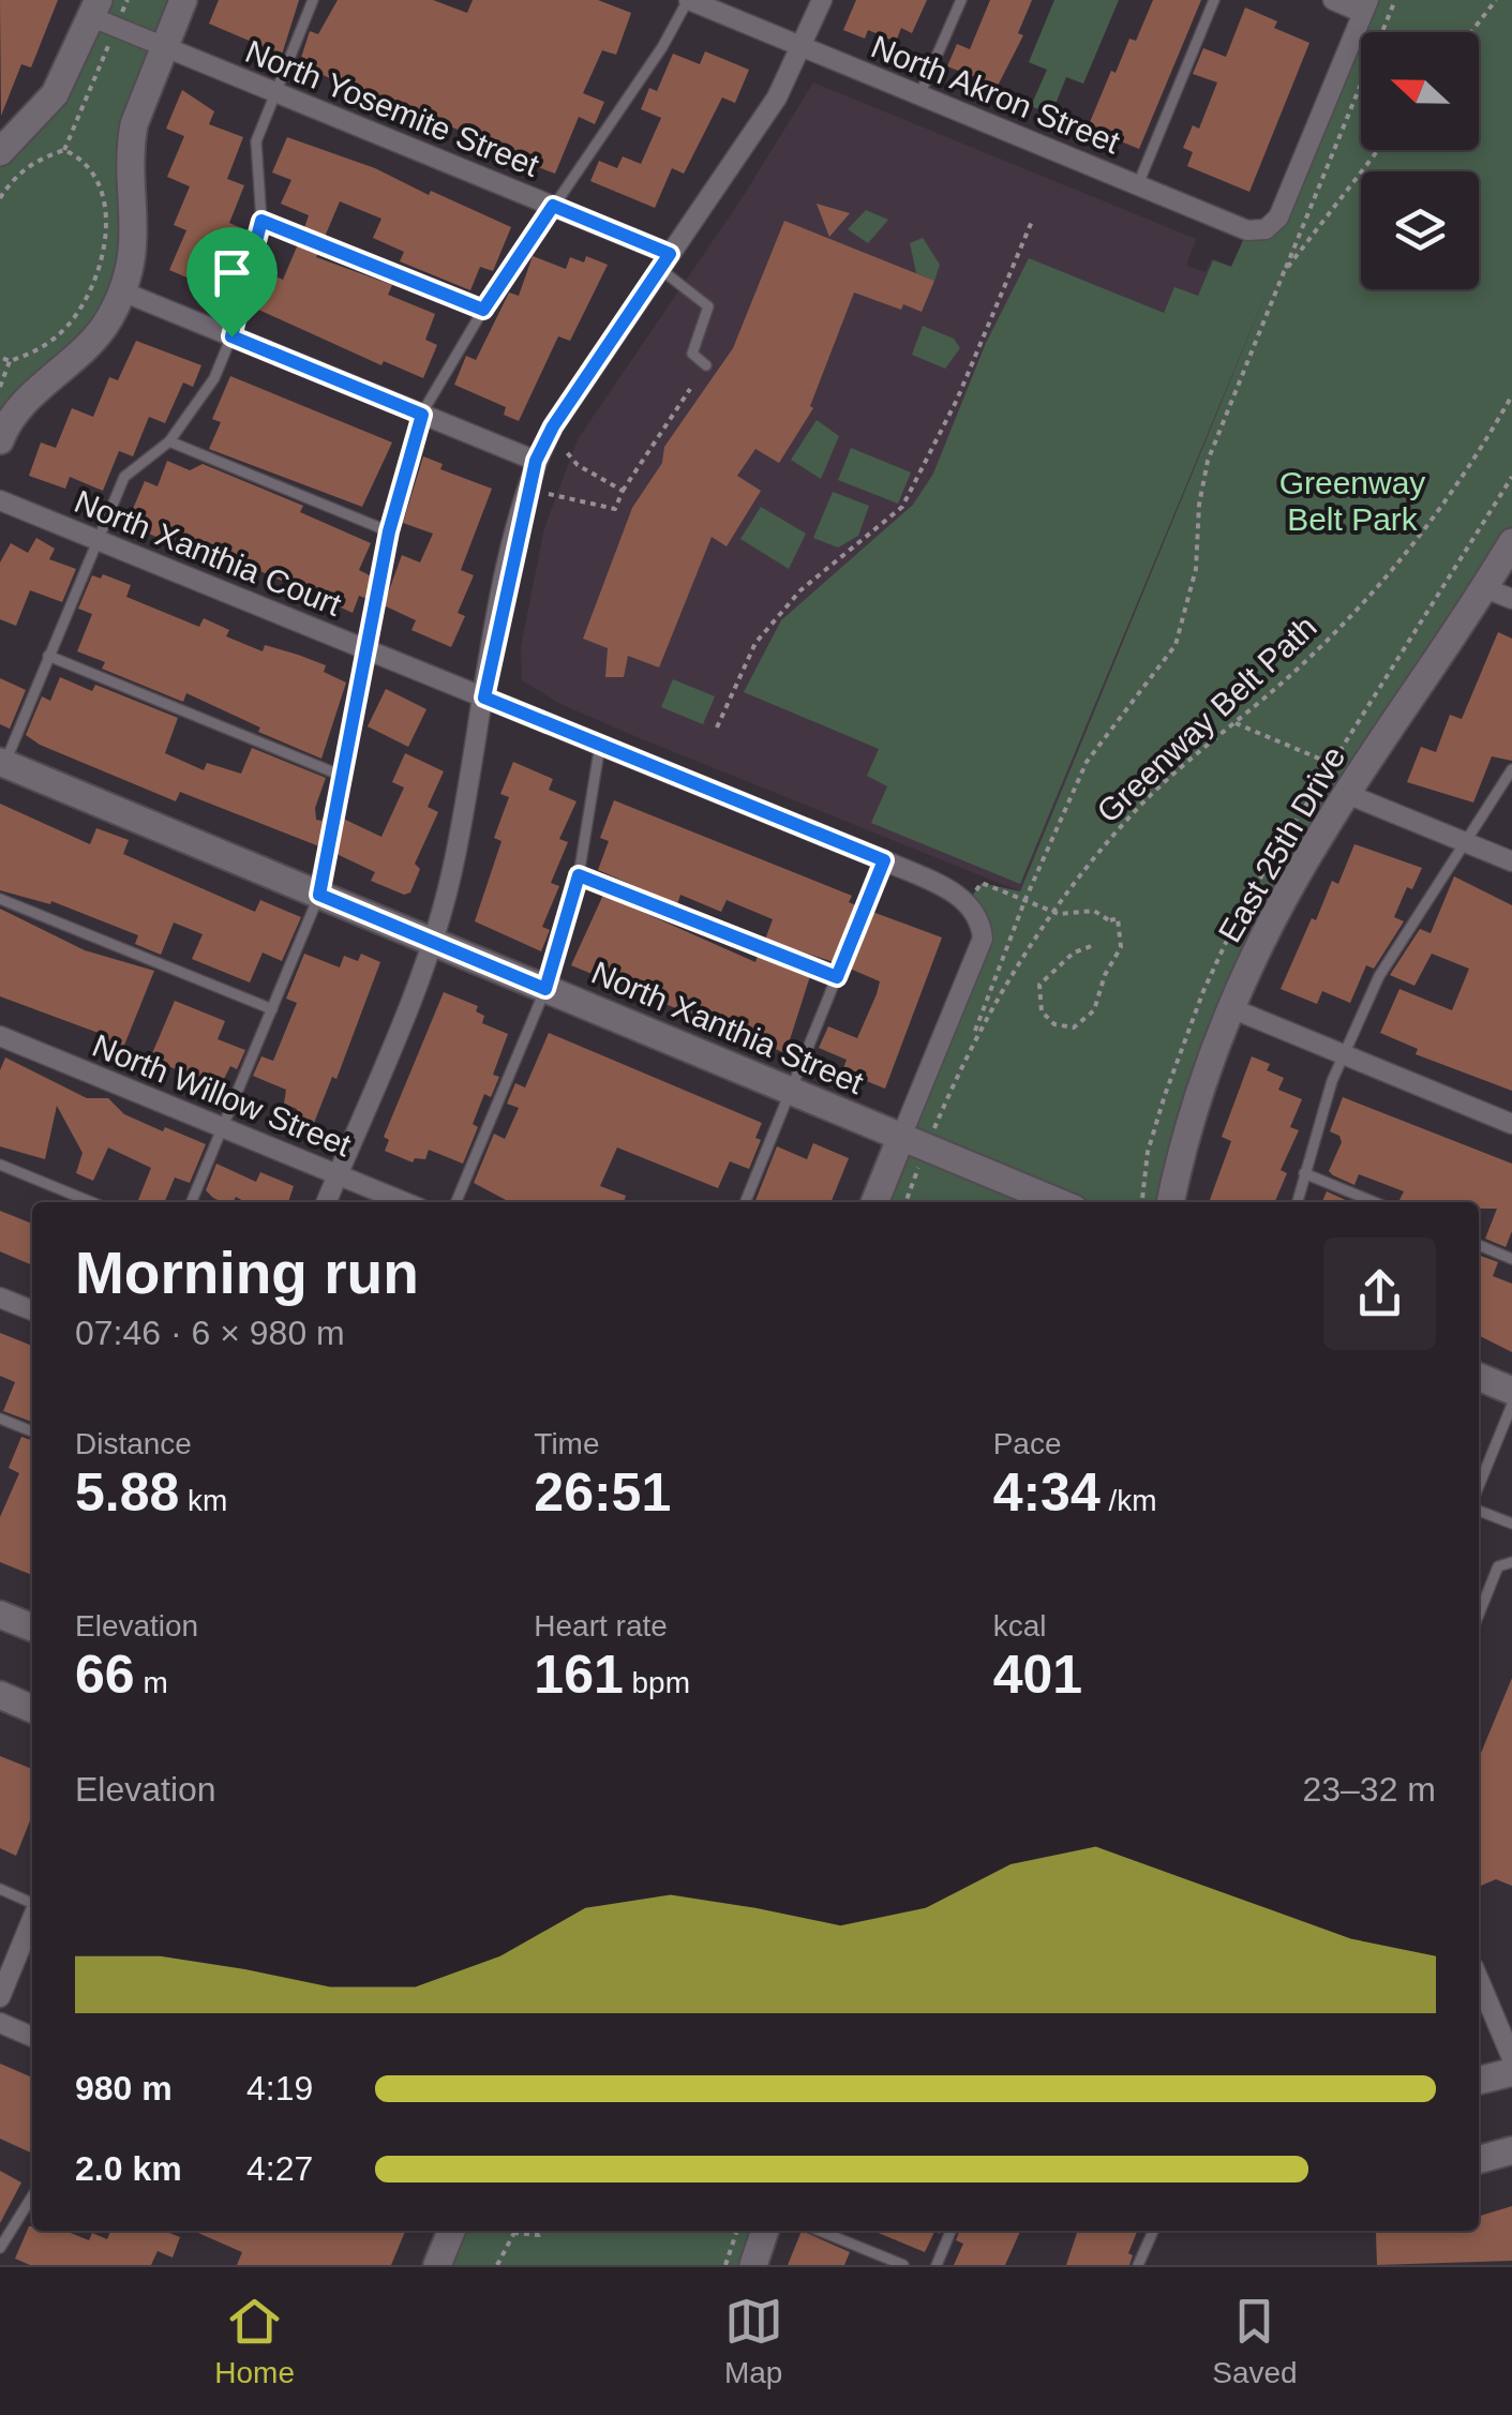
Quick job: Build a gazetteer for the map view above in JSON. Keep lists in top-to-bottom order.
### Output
{
  "streets": {
    "street": [
      "North Akron Street",
      "North Yosemite Street",
      "North Xanthia Court",
      "East 25th Drive",
      "North Xanthia Street",
      "North Willow Street"
    ],
    "path": ["Greenway Belt Path"]
  },
  "crossings": [
    ["Greenway Belt Path", "North Xanthia Street"]
  ],
  "parks": ["Greenway Belt Park"],
  "north": "left",
  "page": {
    "heading": ["Morning run", "07:46 · 6 × 980 m"],
    "stats": [
      ["Distance", "5.88 km"],
      ["Time", "26:51"],
      ["Pace", "4:34 /km"],
      ["Elevation", "66 m"],
      ["Heart rate", "161 bpm"],
      ["kcal", "401"]
    ],
    "chart": ["Elevation", "23–32 m"],
    "list": [
      {
        "name": "980 m",
        "note": "4:19"
      },
      {
        "name": "2.0 km",
        "note": "4:27"
      }
    ],
    "tabs": ["Home", "Map", "Saved"]
  }
}
